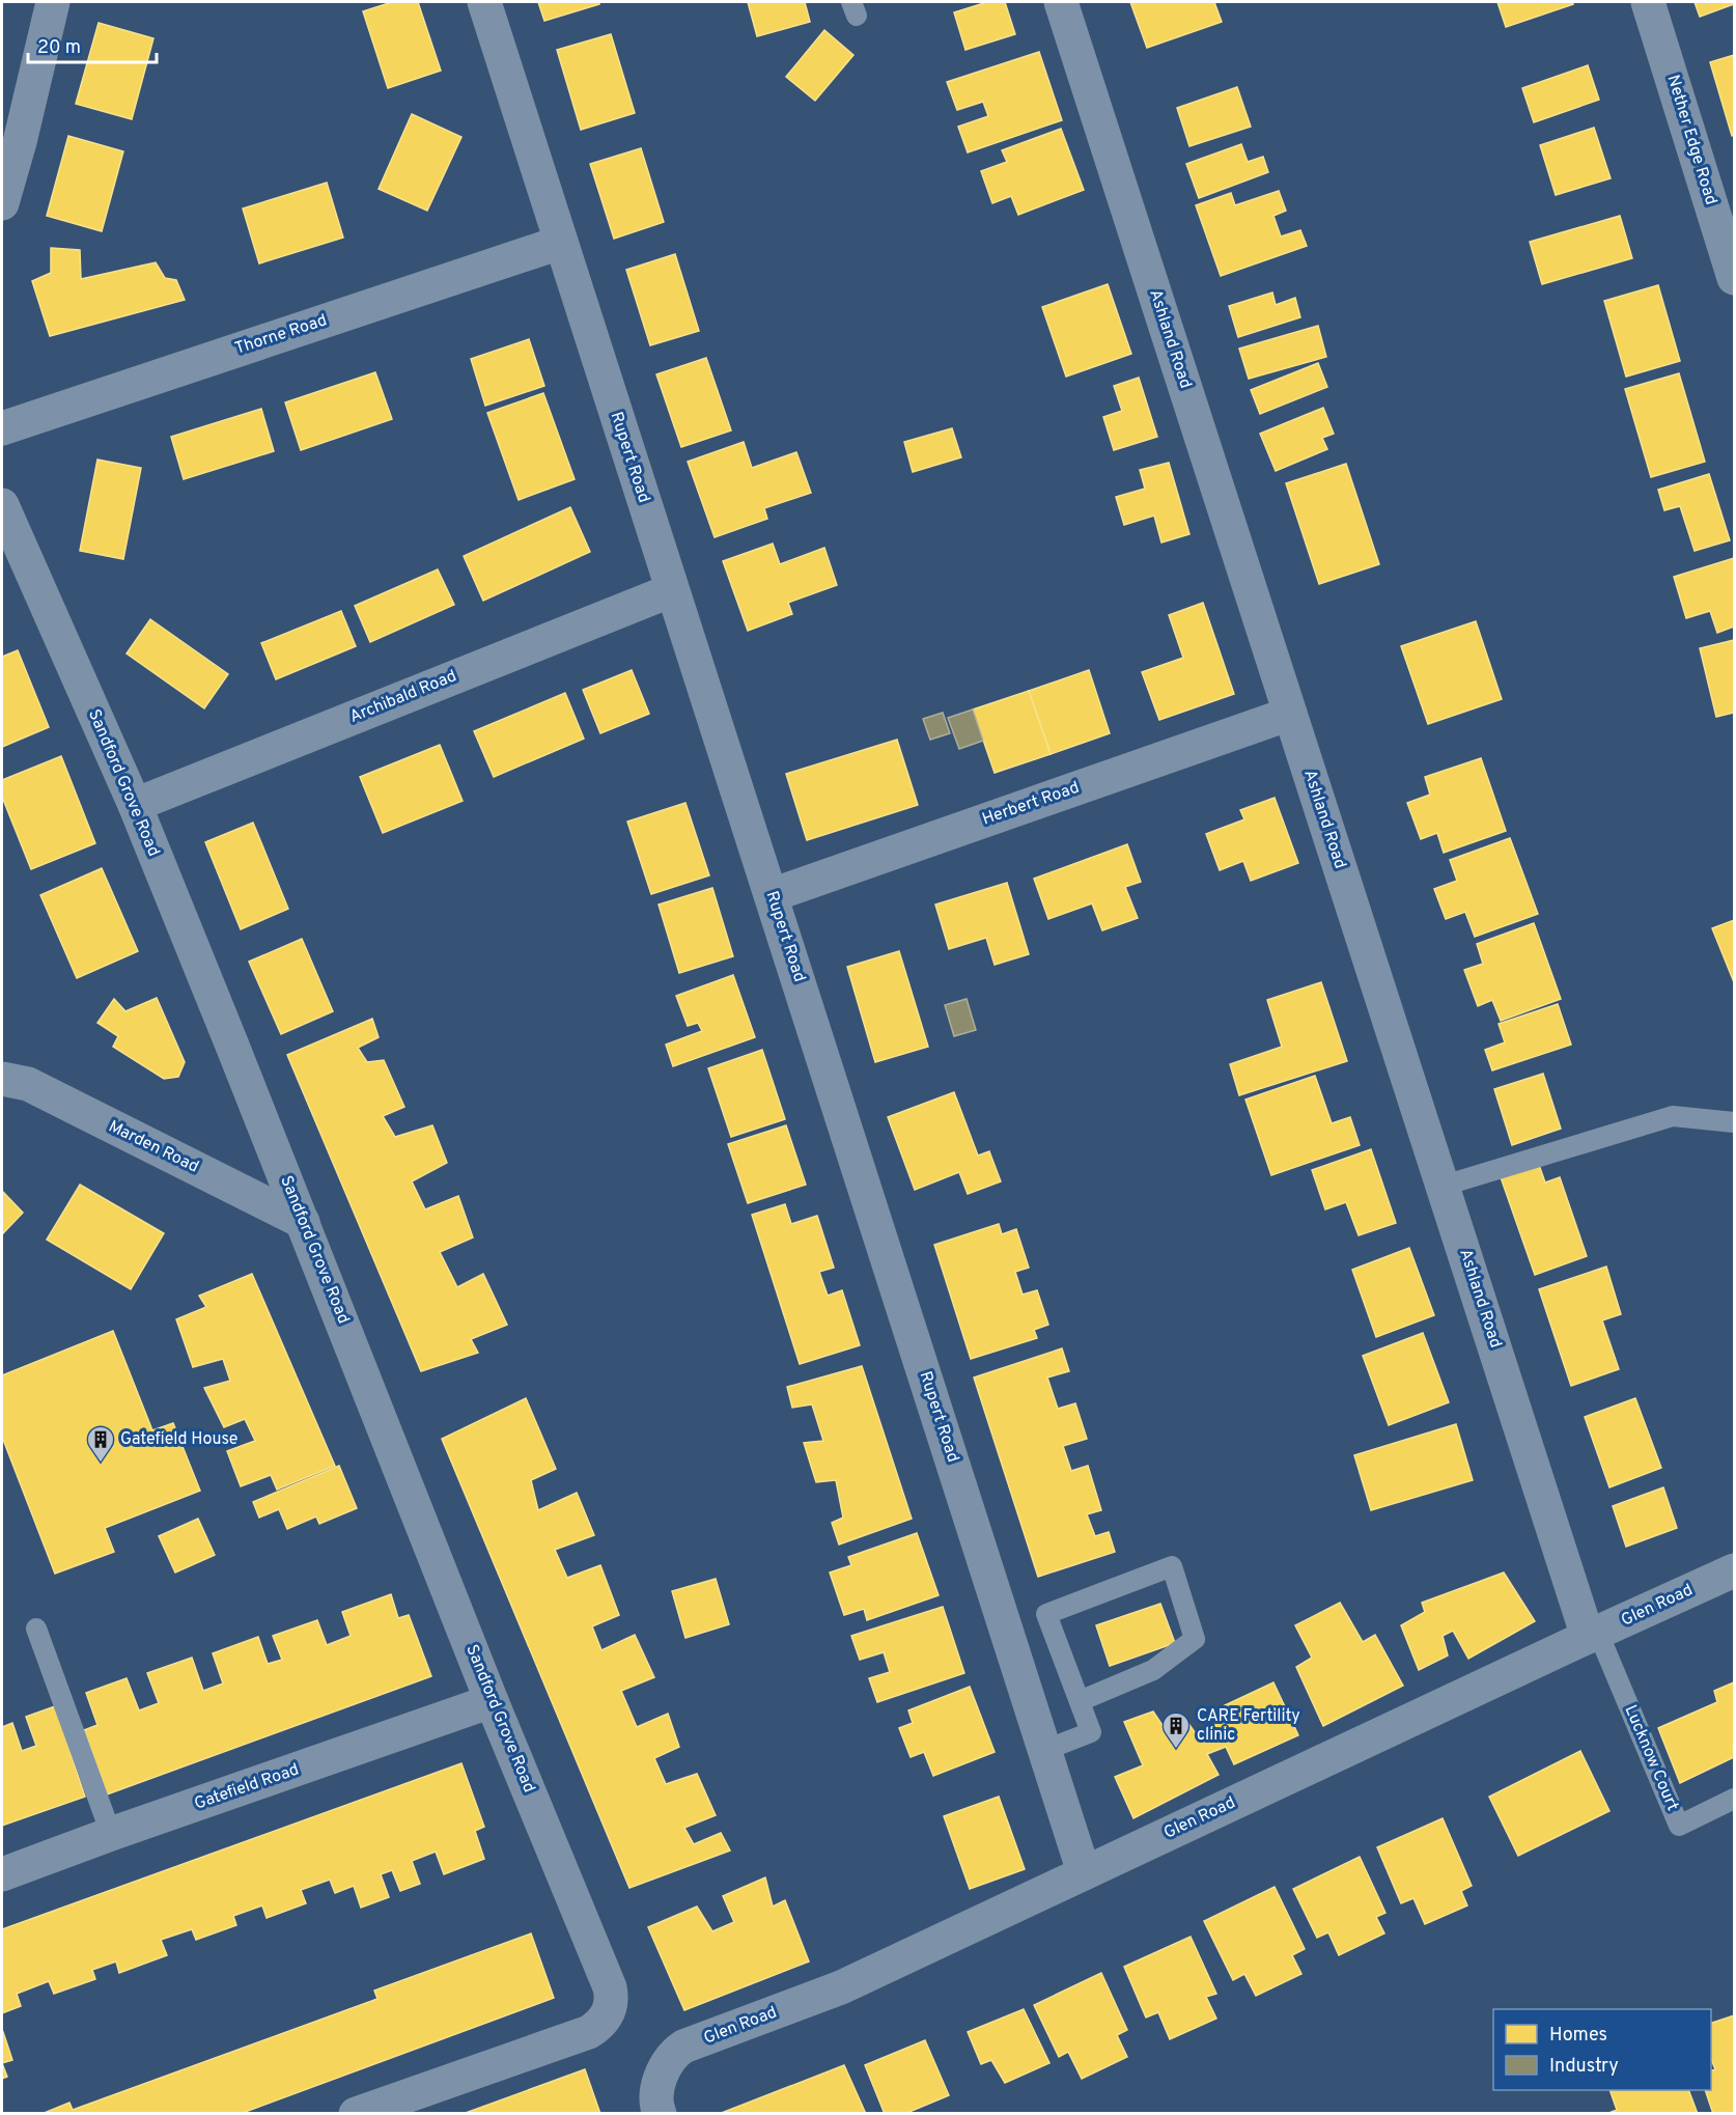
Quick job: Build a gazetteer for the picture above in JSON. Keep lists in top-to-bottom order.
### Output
{
  "streets": {
    "street": [
      "Nether Edge Road",
      "Thorne Road",
      "Ashland Road",
      "Rupert Road",
      "Archibald Road",
      "Sandford Grove Road",
      "Herbert Road",
      "Marden Road",
      "Glen Road",
      "Gatefield Road"
    ],
    "lane": ["Lucknow Court"]
  },
  "crossings": [
    ["Thorne Road", "Rupert Road"],
    ["Ashland Road", "Herbert Road"],
    ["Ashland Road", "Glen Road"],
    ["Ashland Road", "Lucknow Court"],
    ["Rupert Road", "Archibald Road"],
    ["Rupert Road", "Herbert Road"],
    ["Rupert Road", "Glen Road"],
    ["Archibald Road", "Sandford Grove Road"],
    ["Sandford Grove Road", "Marden Road"],
    ["Sandford Grove Road", "Gatefield Road"],
    ["Glen Road", "Lucknow Court"]
  ],
  "places": {
    "building": ["Gatefield House", "CARE Fertility clinic"]
  },
  "legend": ["Homes", "Industry"],
  "scale_bar": "20 m"
}
